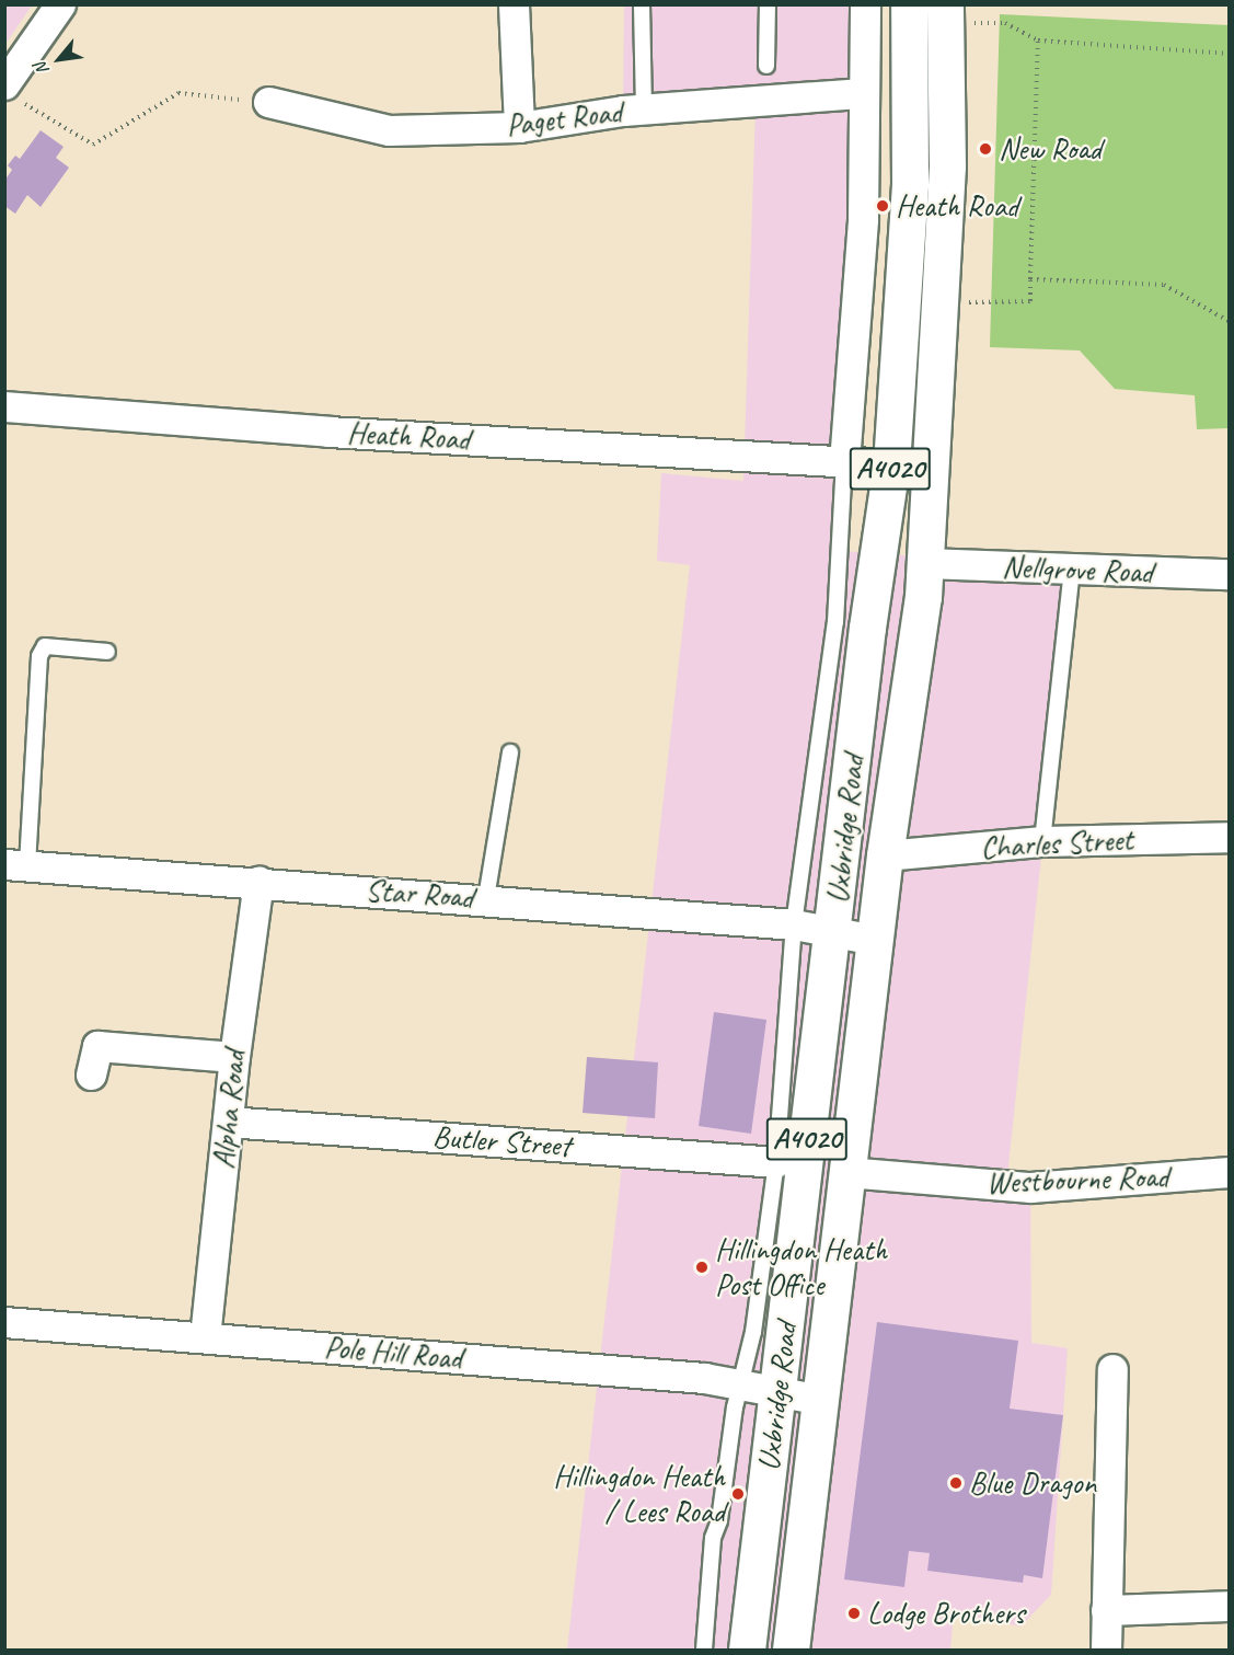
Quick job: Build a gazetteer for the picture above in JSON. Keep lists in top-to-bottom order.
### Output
{
  "streets": {
    "main road": ["A4020", "Uxbridge Road"],
    "street": [
      "Paget Road",
      "Heath Road",
      "Nellgrove Road",
      "Charles Street",
      "Star Road",
      "Alpha Road",
      "Butler Street",
      "Westbourne Road",
      "Pole Hill Road"
    ]
  },
  "crossings": [
    ["Heath Road", "Uxbridge Road"],
    ["Nellgrove Road", "Uxbridge Road"],
    ["Uxbridge Road", "Charles Street"],
    ["Uxbridge Road", "Star Road"],
    ["Uxbridge Road", "Westbourne Road"],
    ["Uxbridge Road", "Pole Hill Road"],
    ["Star Road", "Alpha Road"],
    ["Alpha Road", "Butler Street"],
    ["Alpha Road", "Pole Hill Road"]
  ],
  "places": [
    "New Road",
    "Heath Road",
    "Hillingdon Heath Post Office",
    "Blue Dragon",
    "Hillingdon Heath / Lees Road",
    "Lodge Brothers"
  ],
  "north": "bottom left"
}
